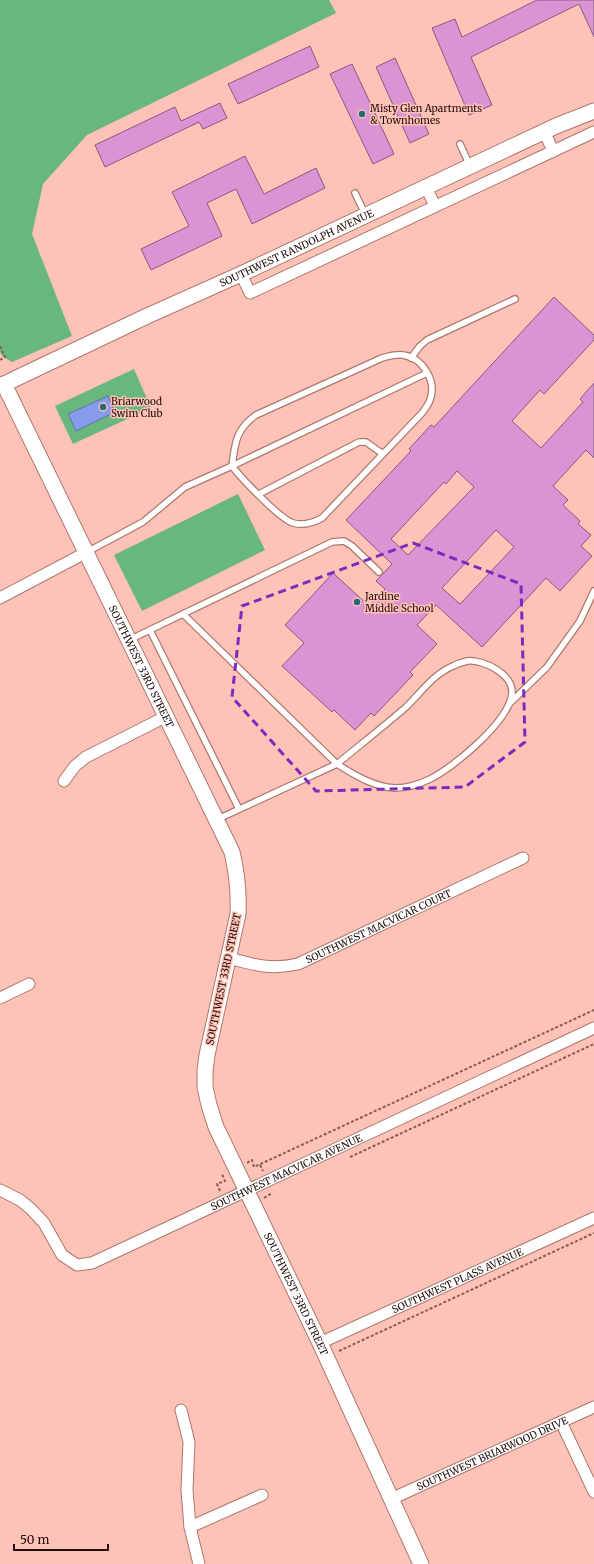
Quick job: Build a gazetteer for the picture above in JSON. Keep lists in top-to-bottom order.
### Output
{
  "streets": {
    "street": [
      "SOUTHWEST RANDOLPH AVENUE",
      "SOUTHWEST 33RD STREET",
      "SOUTHWEST MACVICAR COURT",
      "SOUTHWEST MACVICAR AVENUE",
      "SOUTHWEST PLASS AVENUE",
      "SOUTHWEST BRIARWOOD DRIVE"
    ]
  },
  "crossings": [
    ["SOUTHWEST RANDOLPH AVENUE", "SOUTHWEST 33RD STREET"],
    ["SOUTHWEST 33RD STREET", "SOUTHWEST MACVICAR COURT"],
    ["SOUTHWEST 33RD STREET", "SOUTHWEST MACVICAR AVENUE"],
    ["SOUTHWEST 33RD STREET", "SOUTHWEST PLASS AVENUE"],
    ["SOUTHWEST 33RD STREET", "SOUTHWEST BRIARWOOD DRIVE"]
  ],
  "places": ["Misty Glen Apartments & Townhomes", "Briarwood Swim Club", "Jardine Middle School"],
  "scale_bar": "50 m"
}
